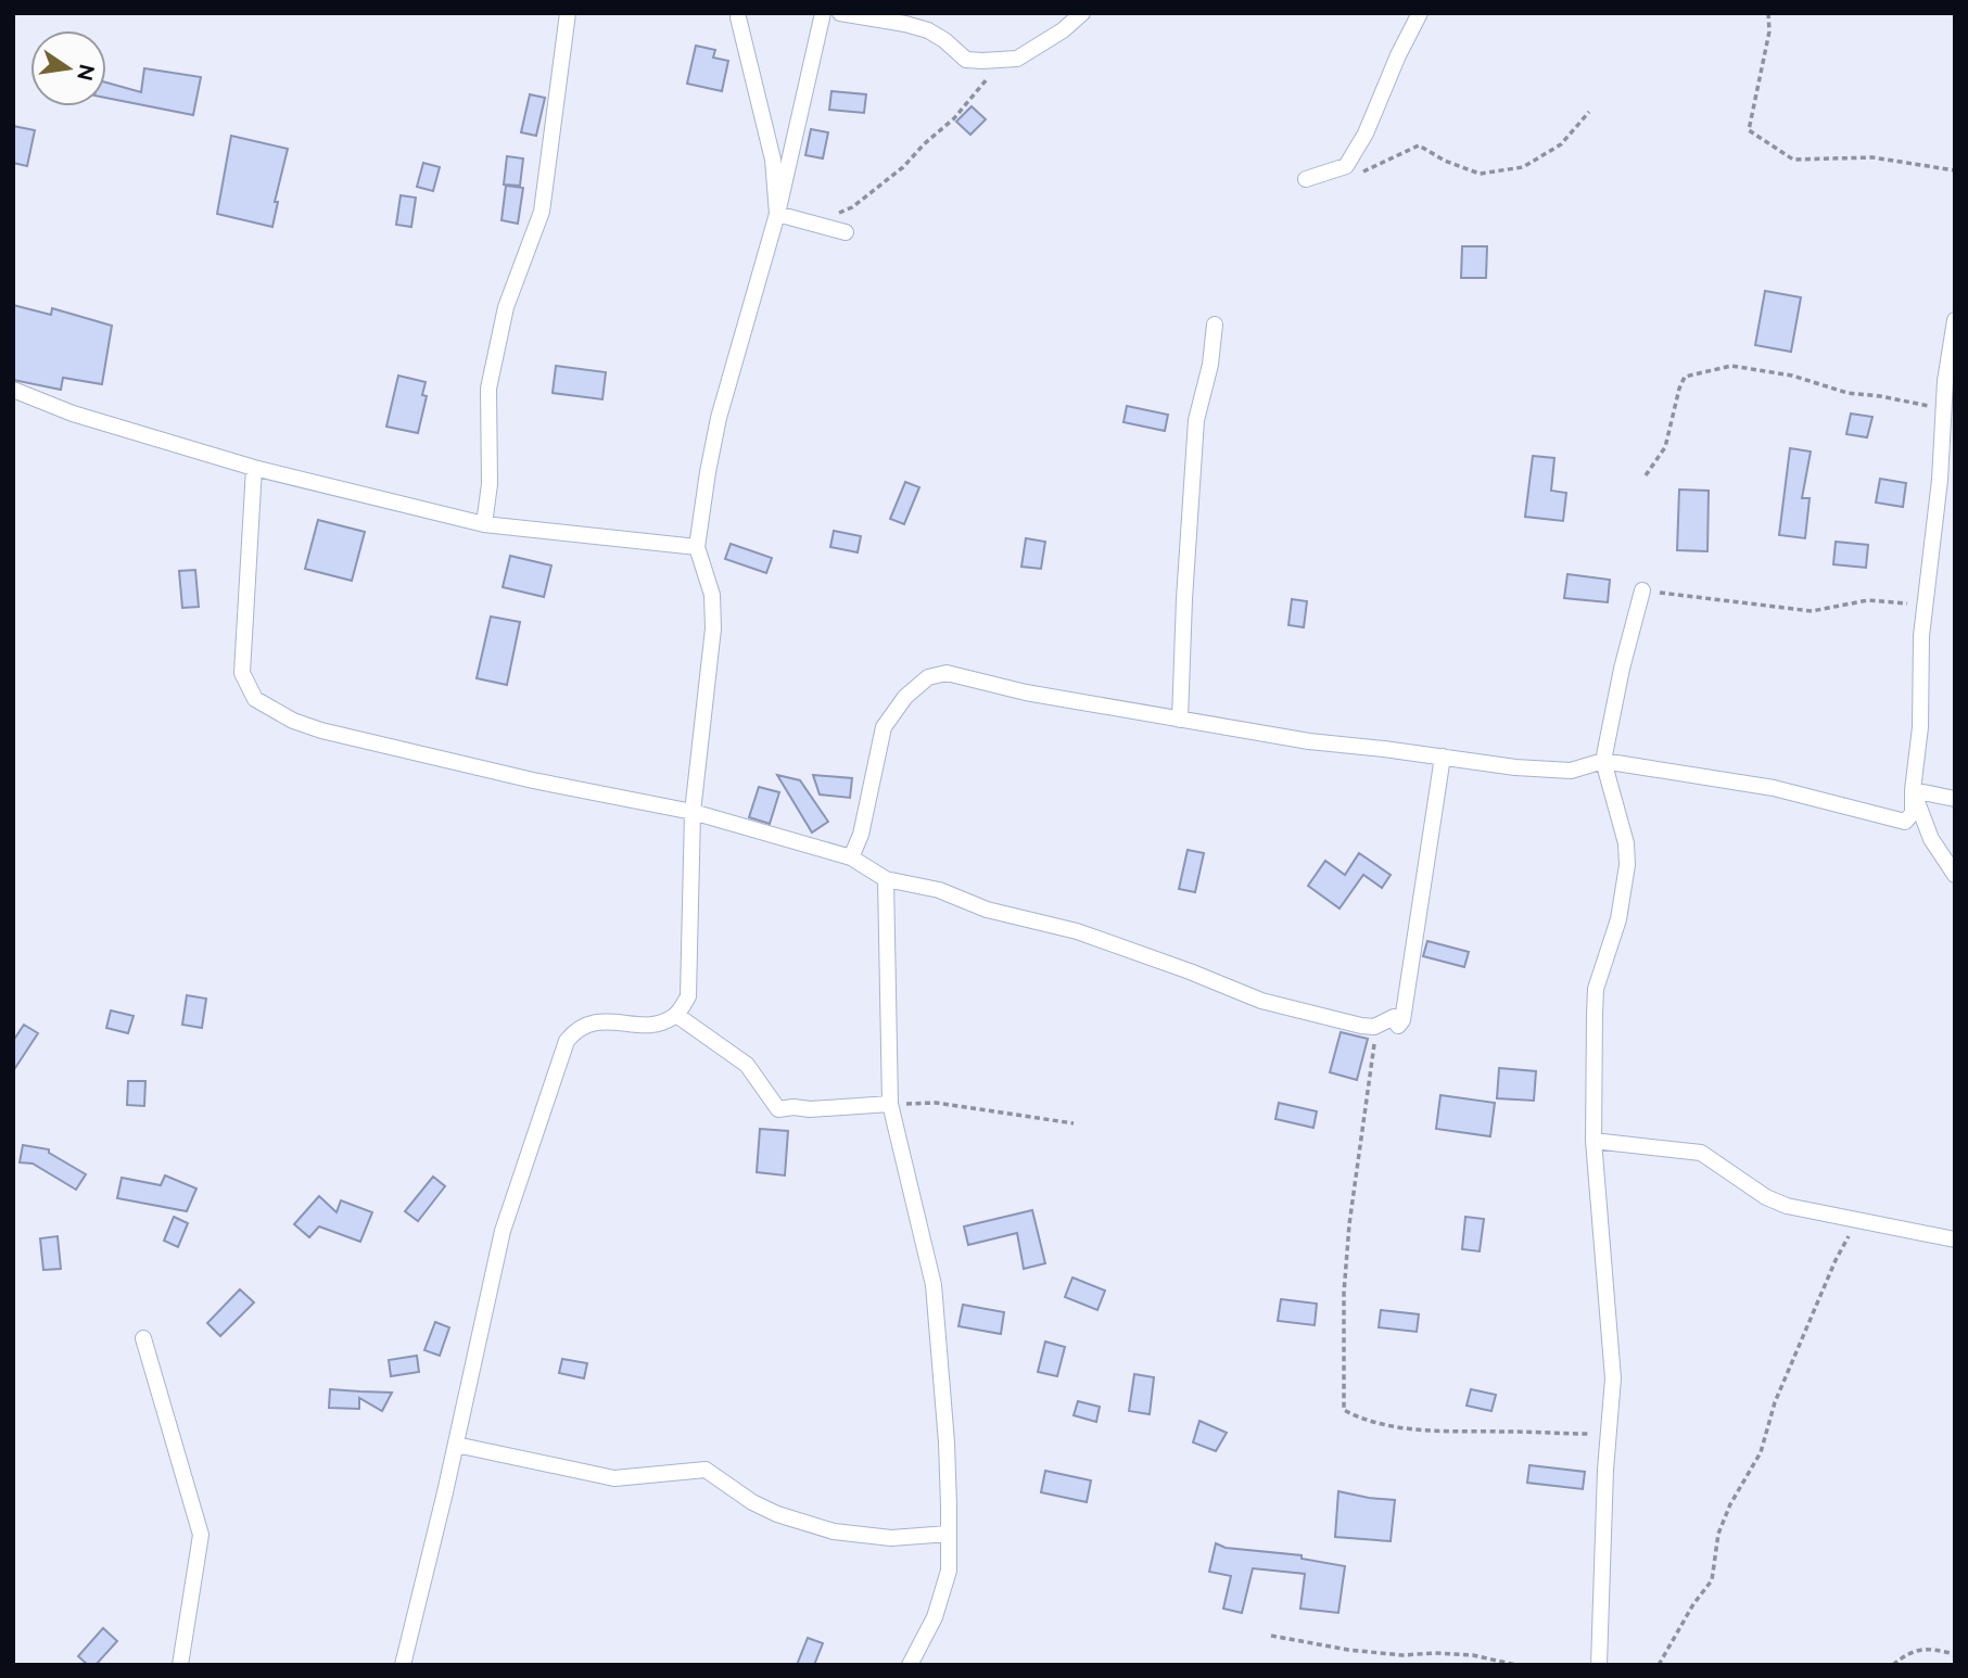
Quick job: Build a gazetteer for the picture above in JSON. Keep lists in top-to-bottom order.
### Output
{
  "north": "right"
}
